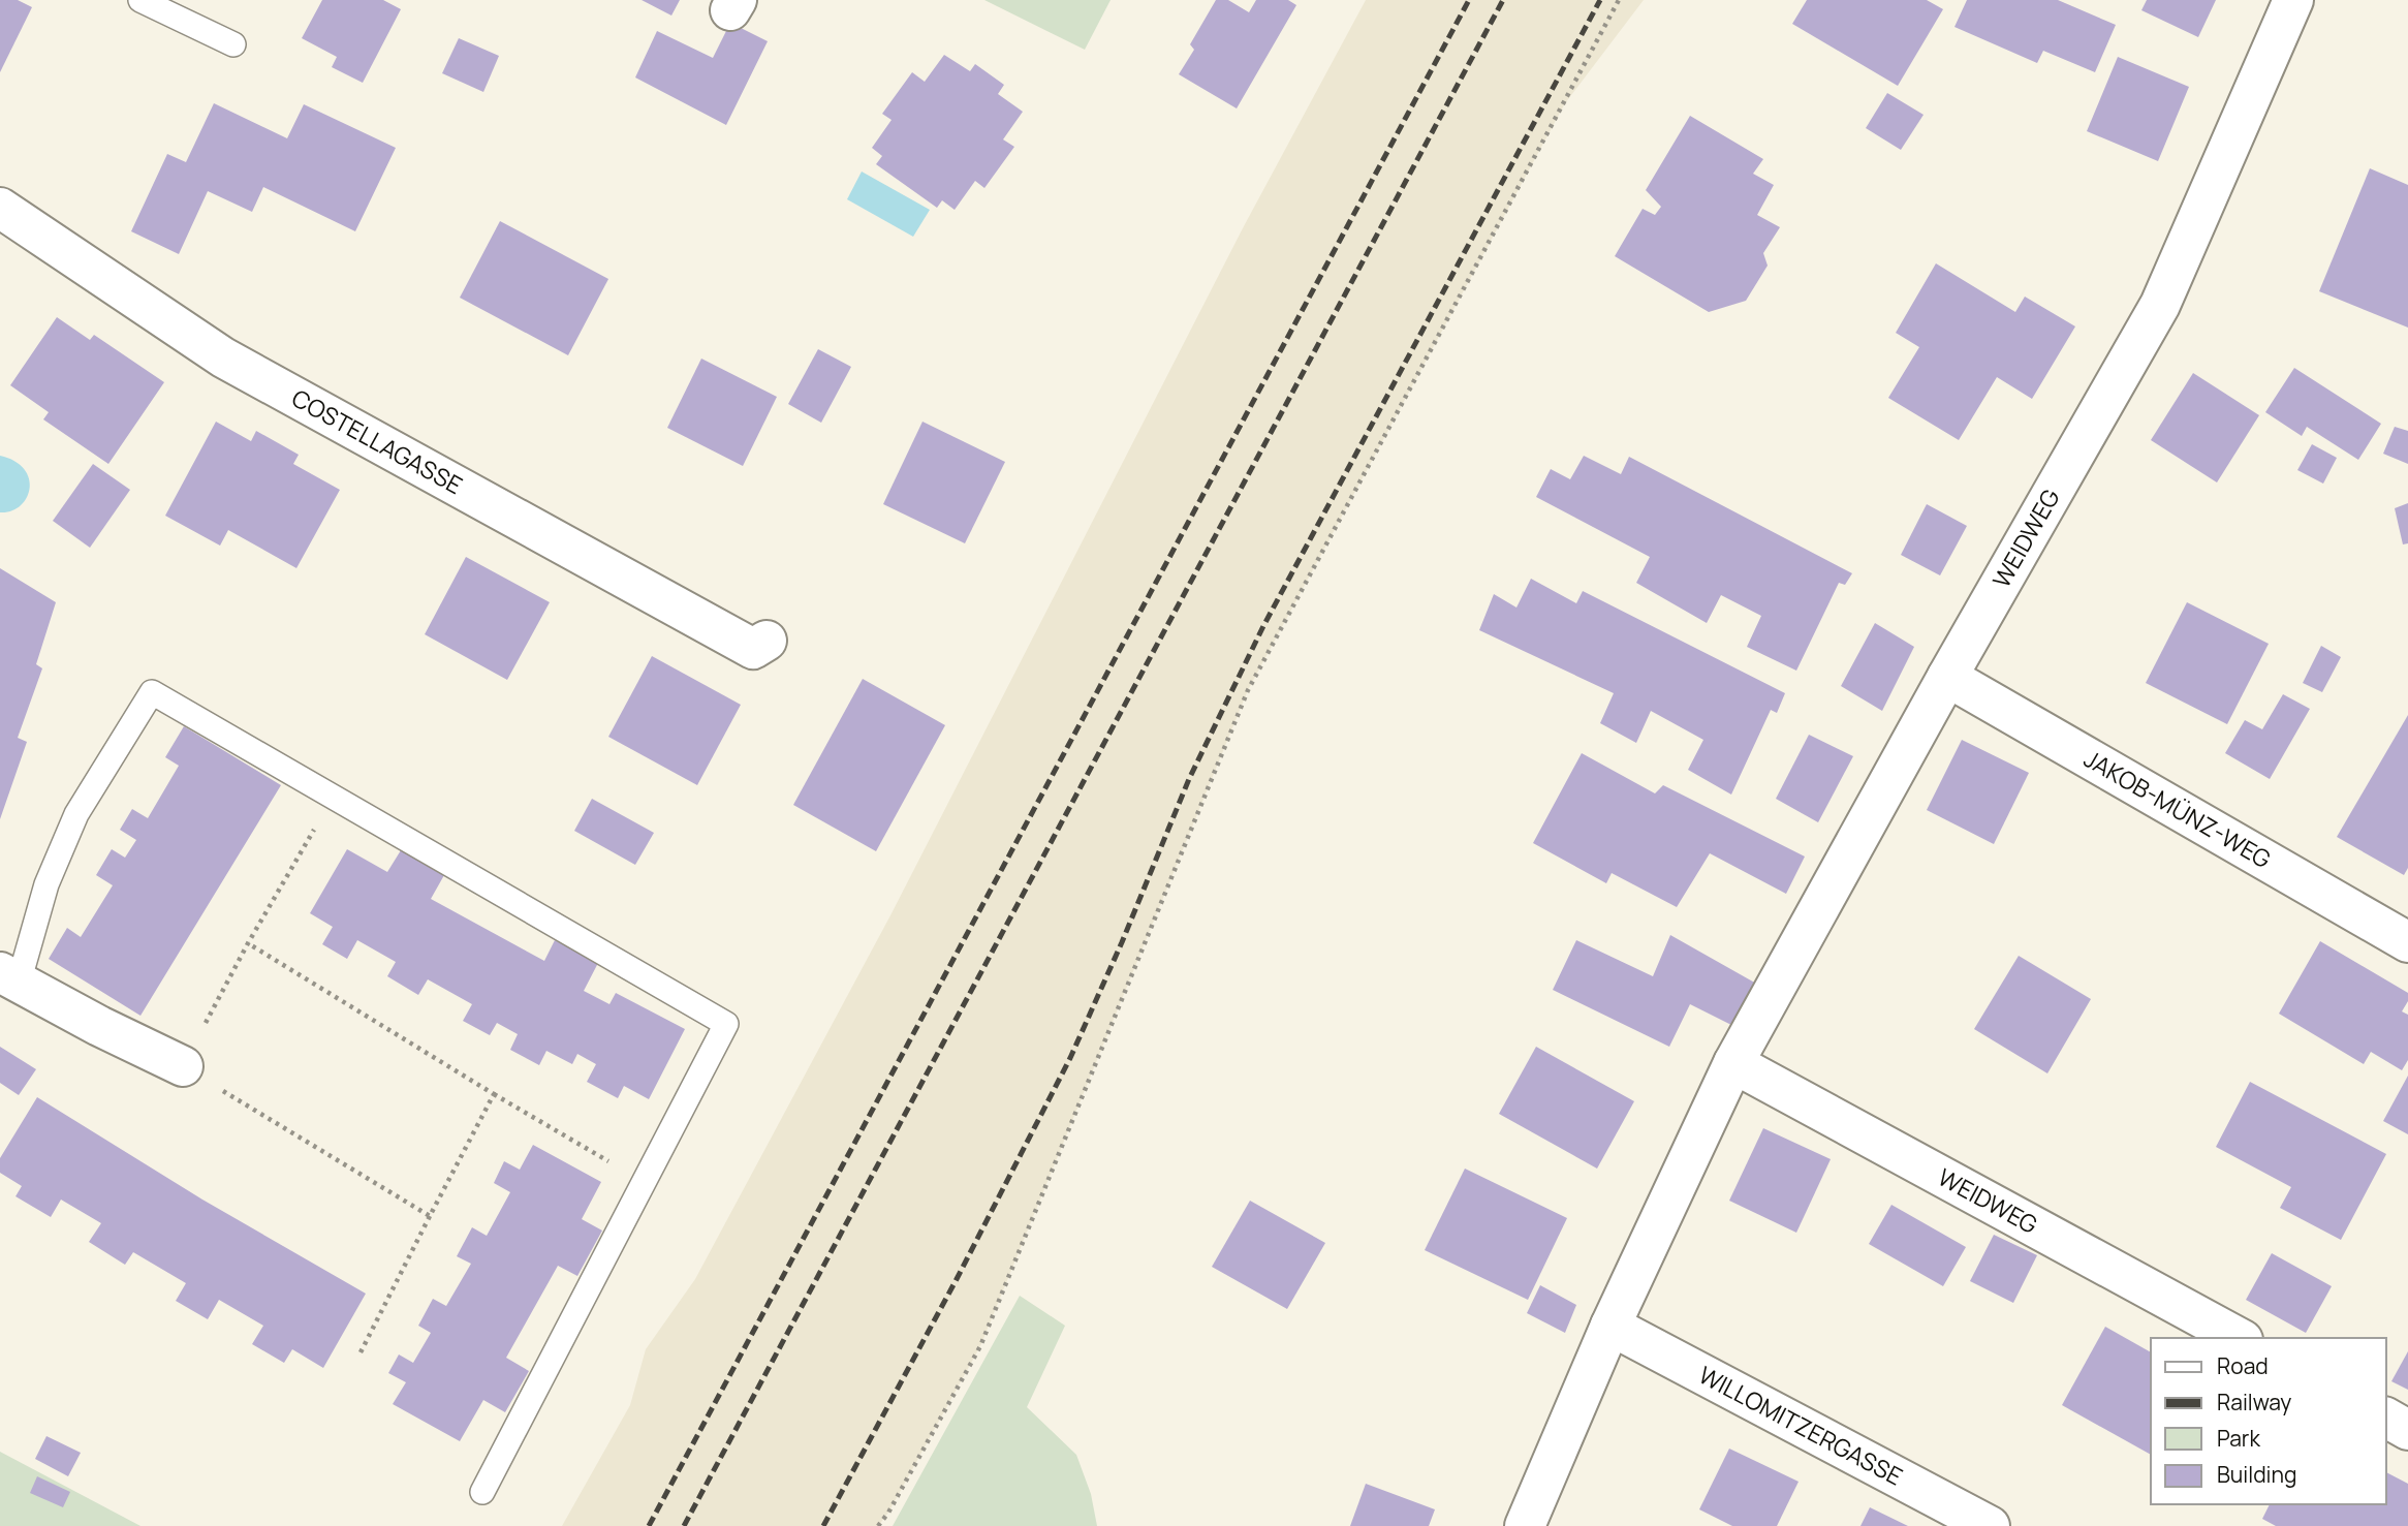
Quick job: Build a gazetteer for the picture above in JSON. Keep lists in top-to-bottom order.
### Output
{
  "streets": {
    "street": [
      "COSTELLAGASSE",
      "WEIDWEG",
      "JAKOB-MÜNZ-WEG",
      "WILLOMITZERGASSE"
    ]
  },
  "crossings": [
    ["WEIDWEG", "JAKOB-MÜNZ-WEG"],
    ["WEIDWEG", "WILLOMITZERGASSE"]
  ],
  "legend": [
    "Road",
    "Railway",
    "Park",
    "Building"
  ]
}
